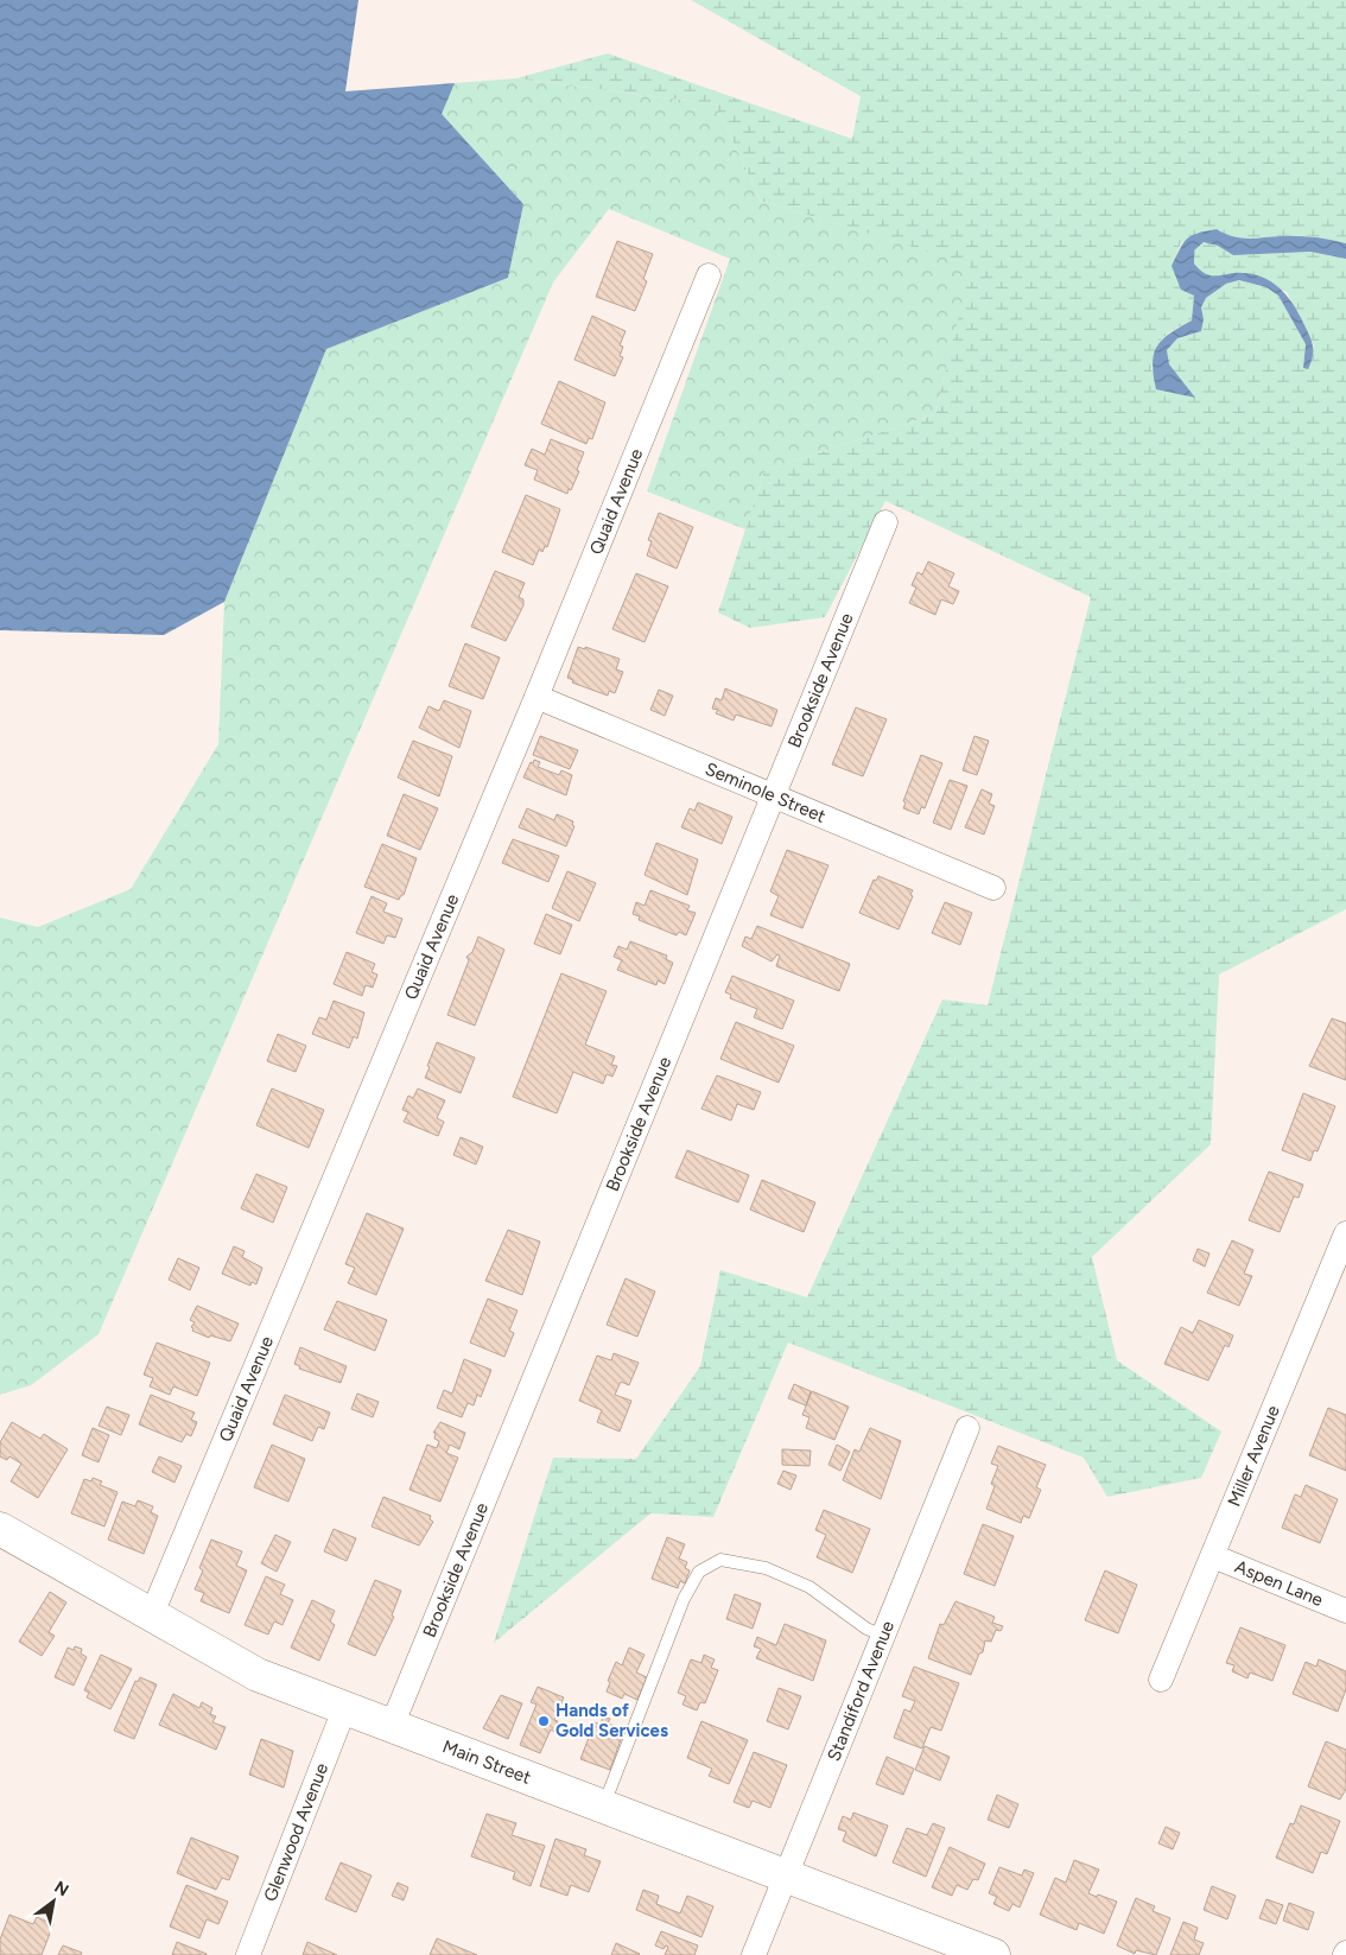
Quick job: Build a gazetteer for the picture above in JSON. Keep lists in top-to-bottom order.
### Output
{
  "streets": {
    "main road": ["Main Street"],
    "street": [
      "Quaid Avenue",
      "Brookside Avenue",
      "Seminole Street",
      "Miller Avenue",
      "Aspen Lane",
      "Standiford Avenue",
      "Glenwood Avenue"
    ]
  },
  "crossings": [
    ["Quaid Avenue", "Seminole Street"],
    ["Quaid Avenue", "Main Street"],
    ["Brookside Avenue", "Seminole Street"],
    ["Brookside Avenue", "Main Street"],
    ["Miller Avenue", "Aspen Lane"],
    ["Standiford Avenue", "Main Street"],
    ["Main Street", "Glenwood Avenue"]
  ],
  "places": ["Hands of Gold Services"],
  "north": "top right"
}
